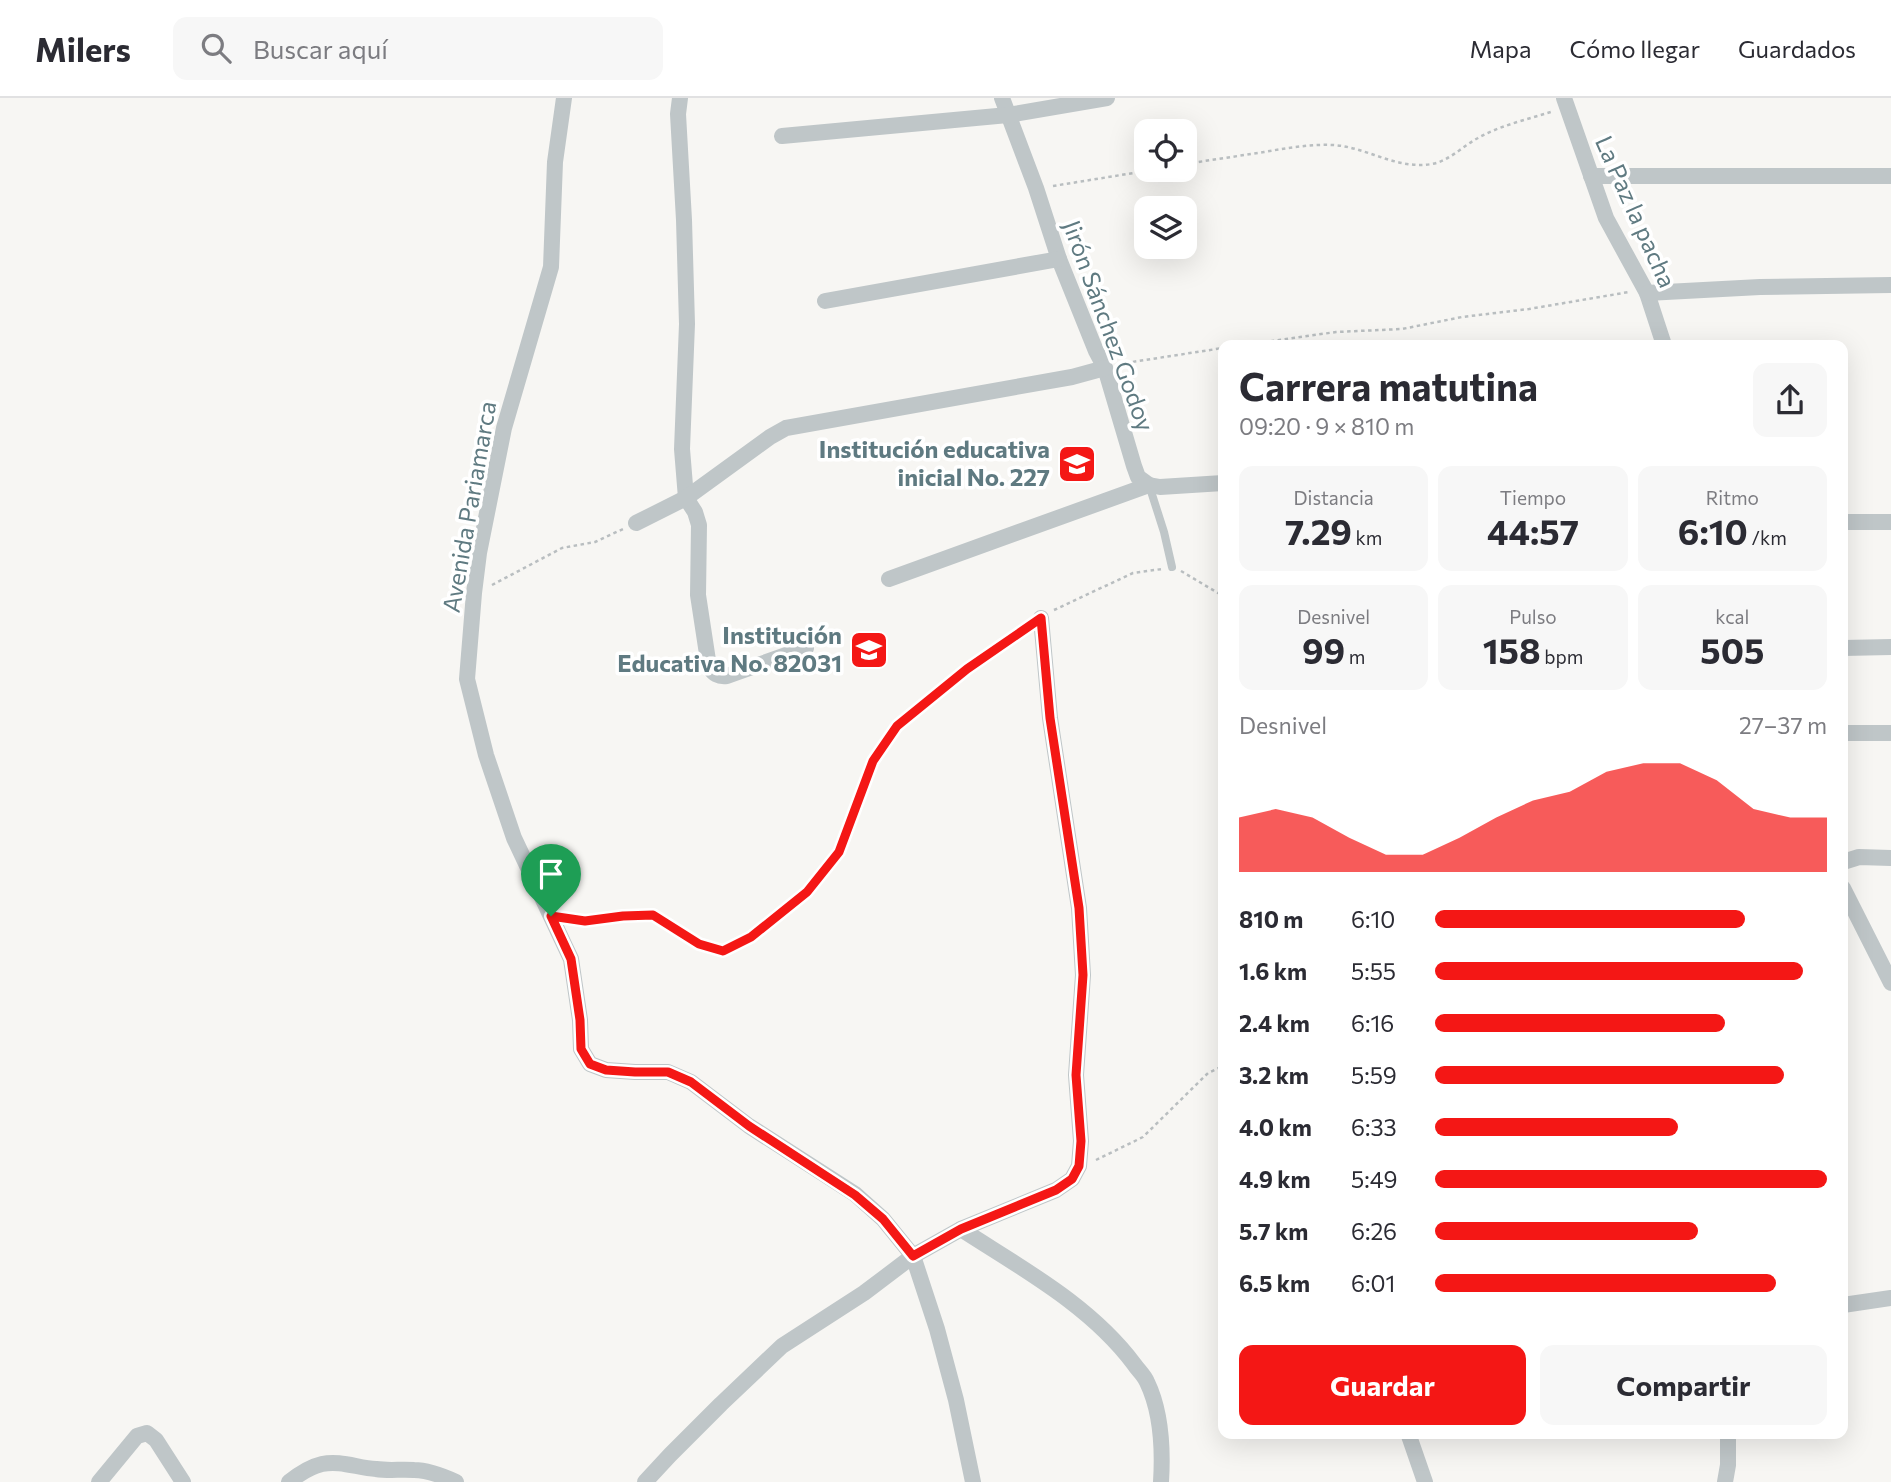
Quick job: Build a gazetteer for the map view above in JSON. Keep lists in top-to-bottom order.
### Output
{
  "streets": {
    "street": ["La Paz la pacha", "Jirón Sánchez Godoy", "Avenida Pariamarca"]
  },
  "places": {
    "school or university": ["Institución educativa inicial No. 227", "Institución Educativa No. 82031"]
  },
  "page": {
    "header": "Milers",
    "search": "Buscar aquí",
    "nav": ["Mapa", "Cómo llegar", "Guardados"],
    "heading": ["Carrera matutina", "09:20 · 9 × 810 m"],
    "stats": [
      ["Distancia", "7.29 km"],
      ["Tiempo", "44:57"],
      ["Ritmo", "6:10 /km"],
      ["Desnivel", "99 m"],
      ["Pulso", "158 bpm"],
      ["kcal", "505"]
    ],
    "chart": ["Desnivel", "27–37 m"],
    "list": [
      {
        "name": "810 m",
        "note": "6:10"
      },
      {
        "name": "1.6 km",
        "note": "5:55"
      },
      {
        "name": "2.4 km",
        "note": "6:16"
      },
      {
        "name": "3.2 km",
        "note": "5:59"
      },
      {
        "name": "4.0 km",
        "note": "6:33"
      },
      {
        "name": "4.9 km",
        "note": "5:49"
      },
      {
        "name": "5.7 km",
        "note": "6:26"
      },
      {
        "name": "6.5 km",
        "note": "6:01"
      }
    ],
    "buttons": ["Guardar", "Compartir"]
  }
}
